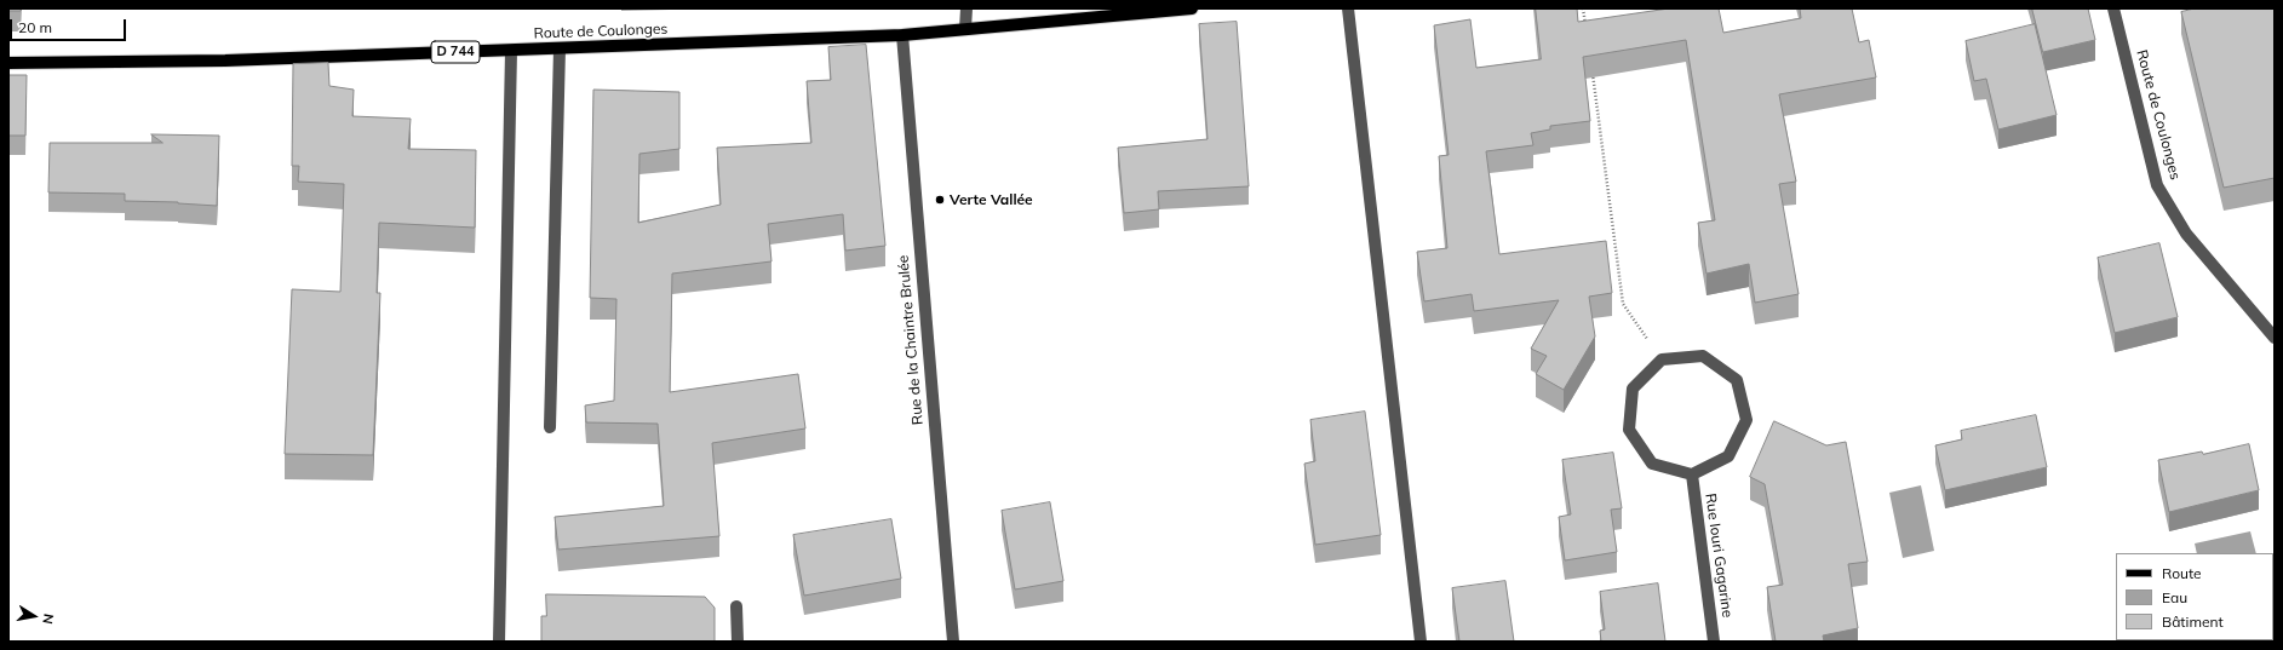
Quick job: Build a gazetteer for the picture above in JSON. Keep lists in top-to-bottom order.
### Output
{
  "streets": {
    "main road": ["Route de Coulonges", "D 744"],
    "street": ["Rue de la Chaintre Brulée", "Rue Iouri Gagarine"]
  },
  "crossings": [
    ["Route de Coulonges", "Rue de la Chaintre Brulée"]
  ],
  "places": ["Verte Vallée"],
  "legend": ["Route", "Eau", "Bâtiment"],
  "scale_bar": "20 m",
  "north": "right"
}
